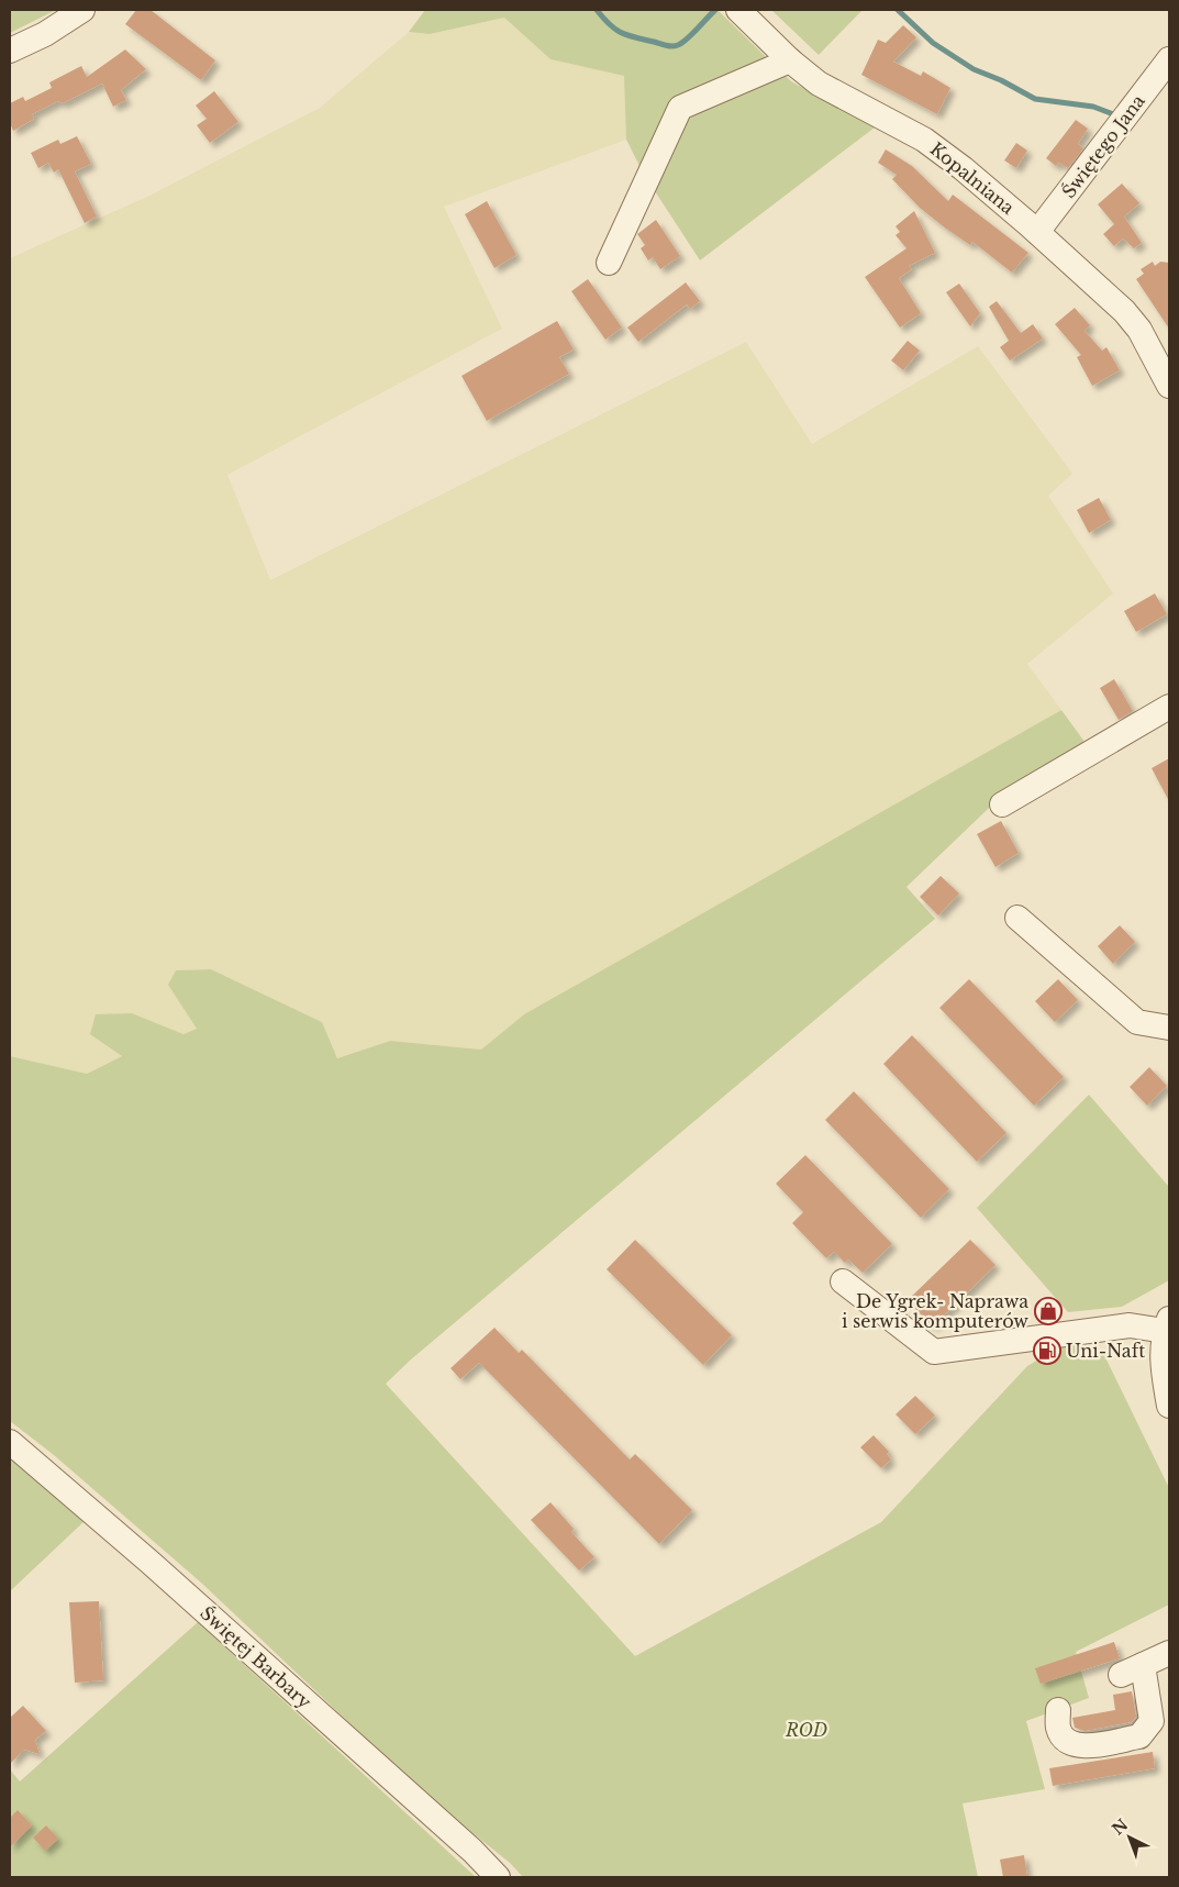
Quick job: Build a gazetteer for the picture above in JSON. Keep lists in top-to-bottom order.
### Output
{
  "streets": {
    "street": ["Świętego Jana", "Kopalniana", "Świętej Barbary"]
  },
  "crossings": [
    ["Świętego Jana", "Kopalniana"]
  ],
  "parks": ["ROD"],
  "places": {
    "shop": ["De Ygrek- Naprawa i serwis komputerów"],
    "fuel station": ["Uni-Naft"]
  },
  "north": "top left"
}
